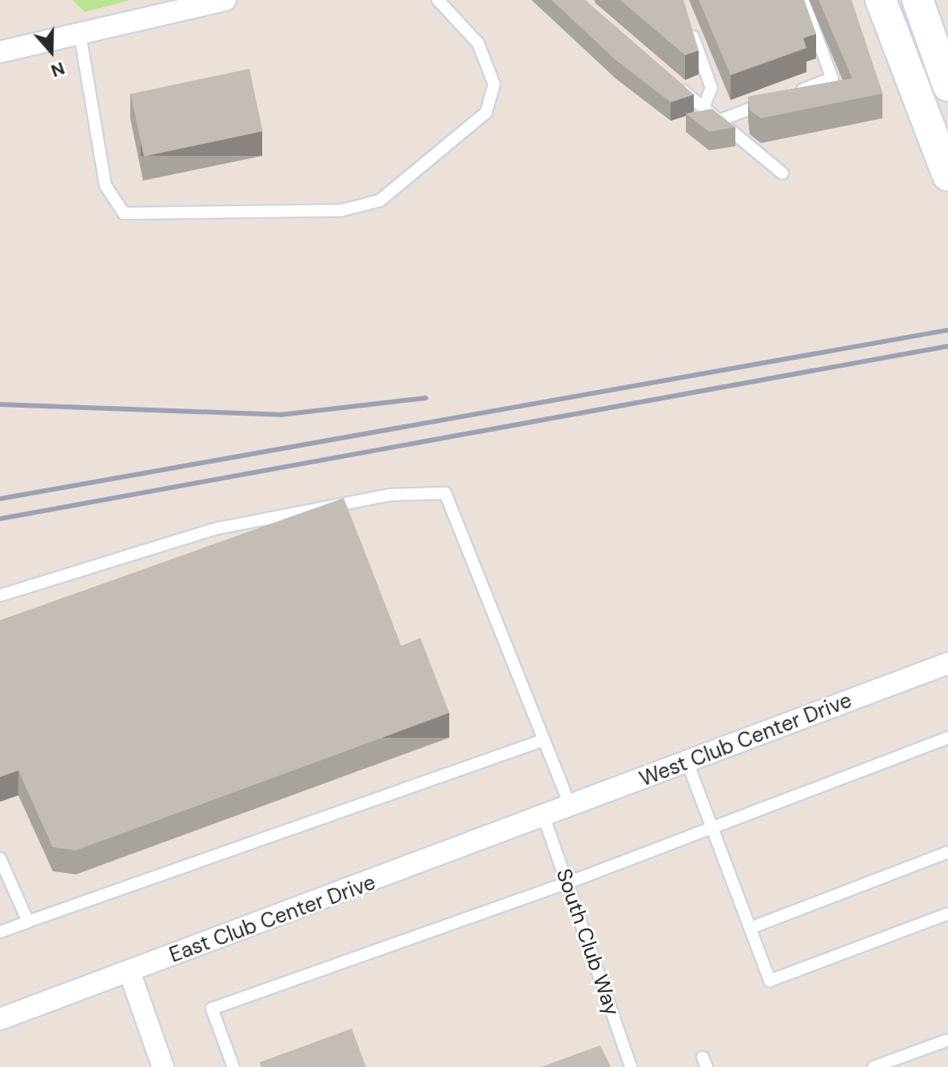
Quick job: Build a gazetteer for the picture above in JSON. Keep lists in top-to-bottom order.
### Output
{
  "streets": {
    "street": ["West Club Center Drive", "East Club Center Drive"],
    "lane": ["South Club Way"]
  },
  "crossings": [
    ["West Club Center Drive", "East Club Center Drive"],
    ["West Club Center Drive", "South Club Way"],
    ["East Club Center Drive", "South Club Way"]
  ],
  "north": "bottom"
}
